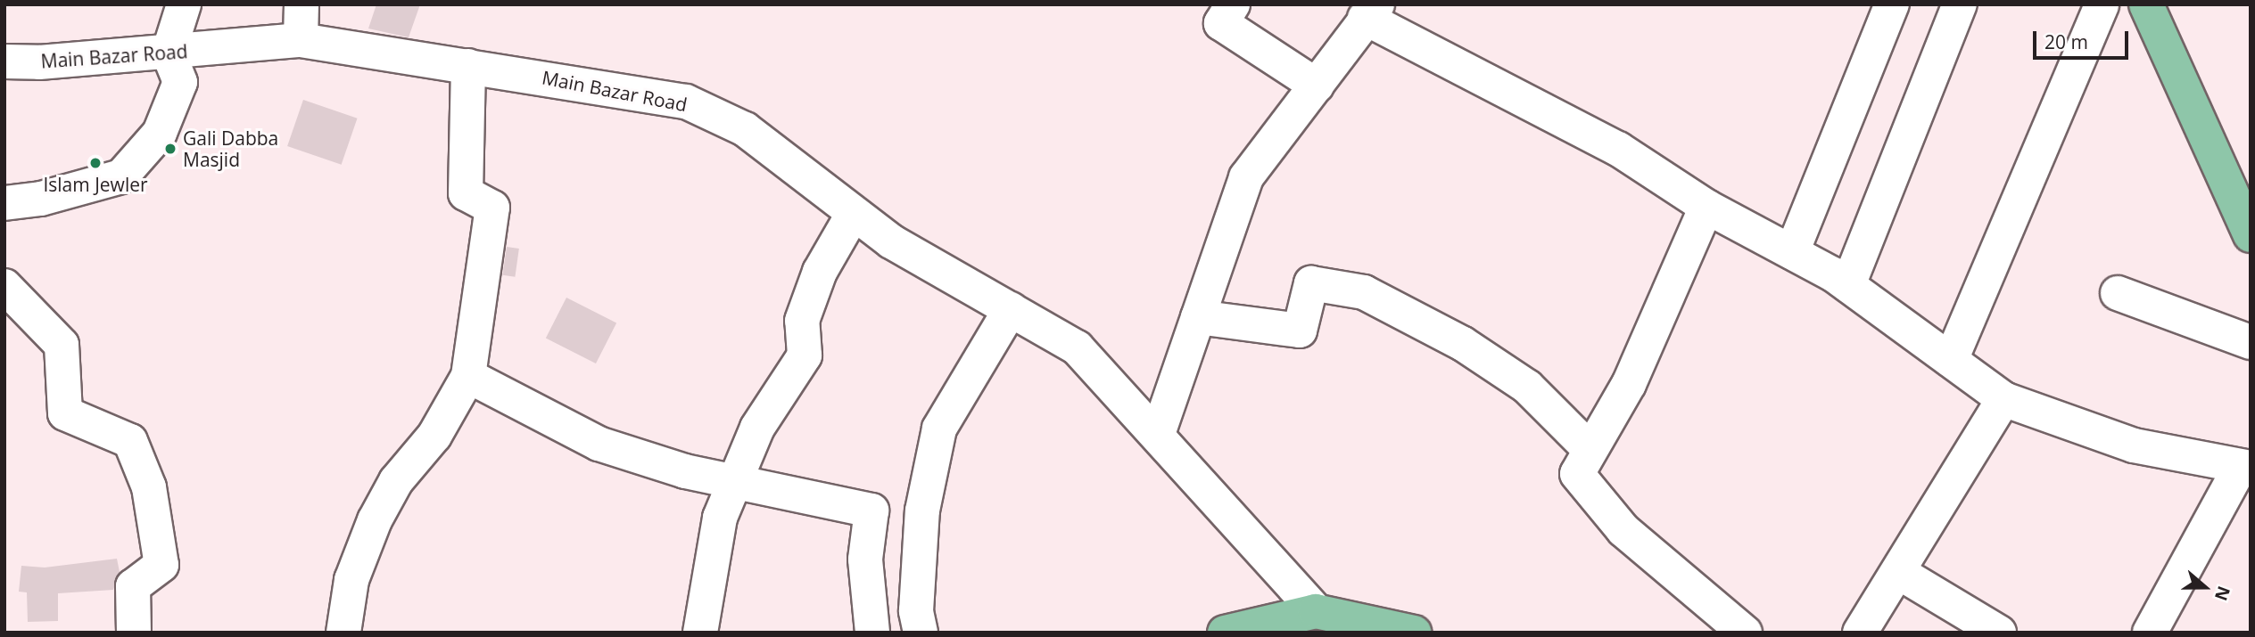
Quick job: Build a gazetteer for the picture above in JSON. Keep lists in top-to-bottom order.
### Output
{
  "streets": {
    "street": ["Main Bazar Road"]
  },
  "places": ["Gali Dabba Masjid", "Islam Jewler"],
  "scale_bar": "20 m",
  "north": "right"
}
